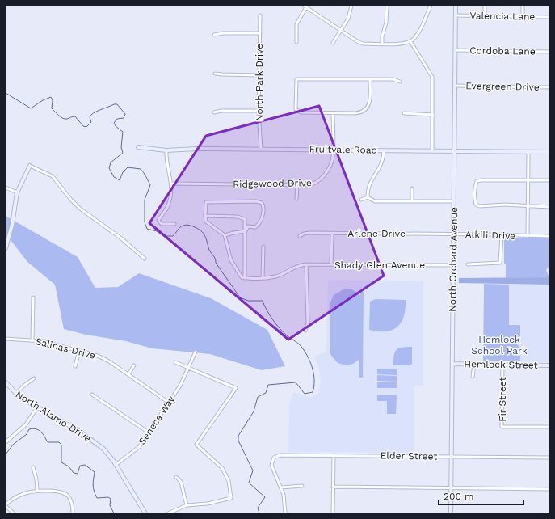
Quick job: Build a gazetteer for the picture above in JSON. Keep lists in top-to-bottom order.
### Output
{
  "streets": {
    "street": [
      "Valencia Lane",
      "Cordoba Lane",
      "North Park Drive",
      "Evergreen Drive",
      "Fruitvale Road",
      "Ridgewood Drive",
      "Arlene Drive",
      "Alkili Drive",
      "North Orchard Avenue",
      "Shady Glen Avenue",
      "Salinas Drive",
      "Hemlock Street",
      "Fir Street",
      "North Alamo Drive",
      "Seneca Way",
      "Elder Street"
    ]
  },
  "crossings": [
    ["Valencia Lane", "North Orchard Avenue"],
    ["Cordoba Lane", "North Orchard Avenue"],
    ["North Park Drive", "Fruitvale Road"],
    ["Evergreen Drive", "North Orchard Avenue"],
    ["Fruitvale Road", "Ridgewood Drive"],
    ["Fruitvale Road", "North Orchard Avenue"],
    ["Arlene Drive", "Alkili Drive"],
    ["Arlene Drive", "North Orchard Avenue"],
    ["Alkili Drive", "North Orchard Avenue"],
    ["North Orchard Avenue", "Shady Glen Avenue"],
    ["North Orchard Avenue", "Hemlock Street"],
    ["North Orchard Avenue", "Elder Street"],
    ["Salinas Drive", "Seneca Way"],
    ["Hemlock Street", "Fir Street"],
    ["North Alamo Drive", "Seneca Way"]
  ],
  "parks": ["Hemlock School Park"],
  "scale_bar": "200 m"
}
